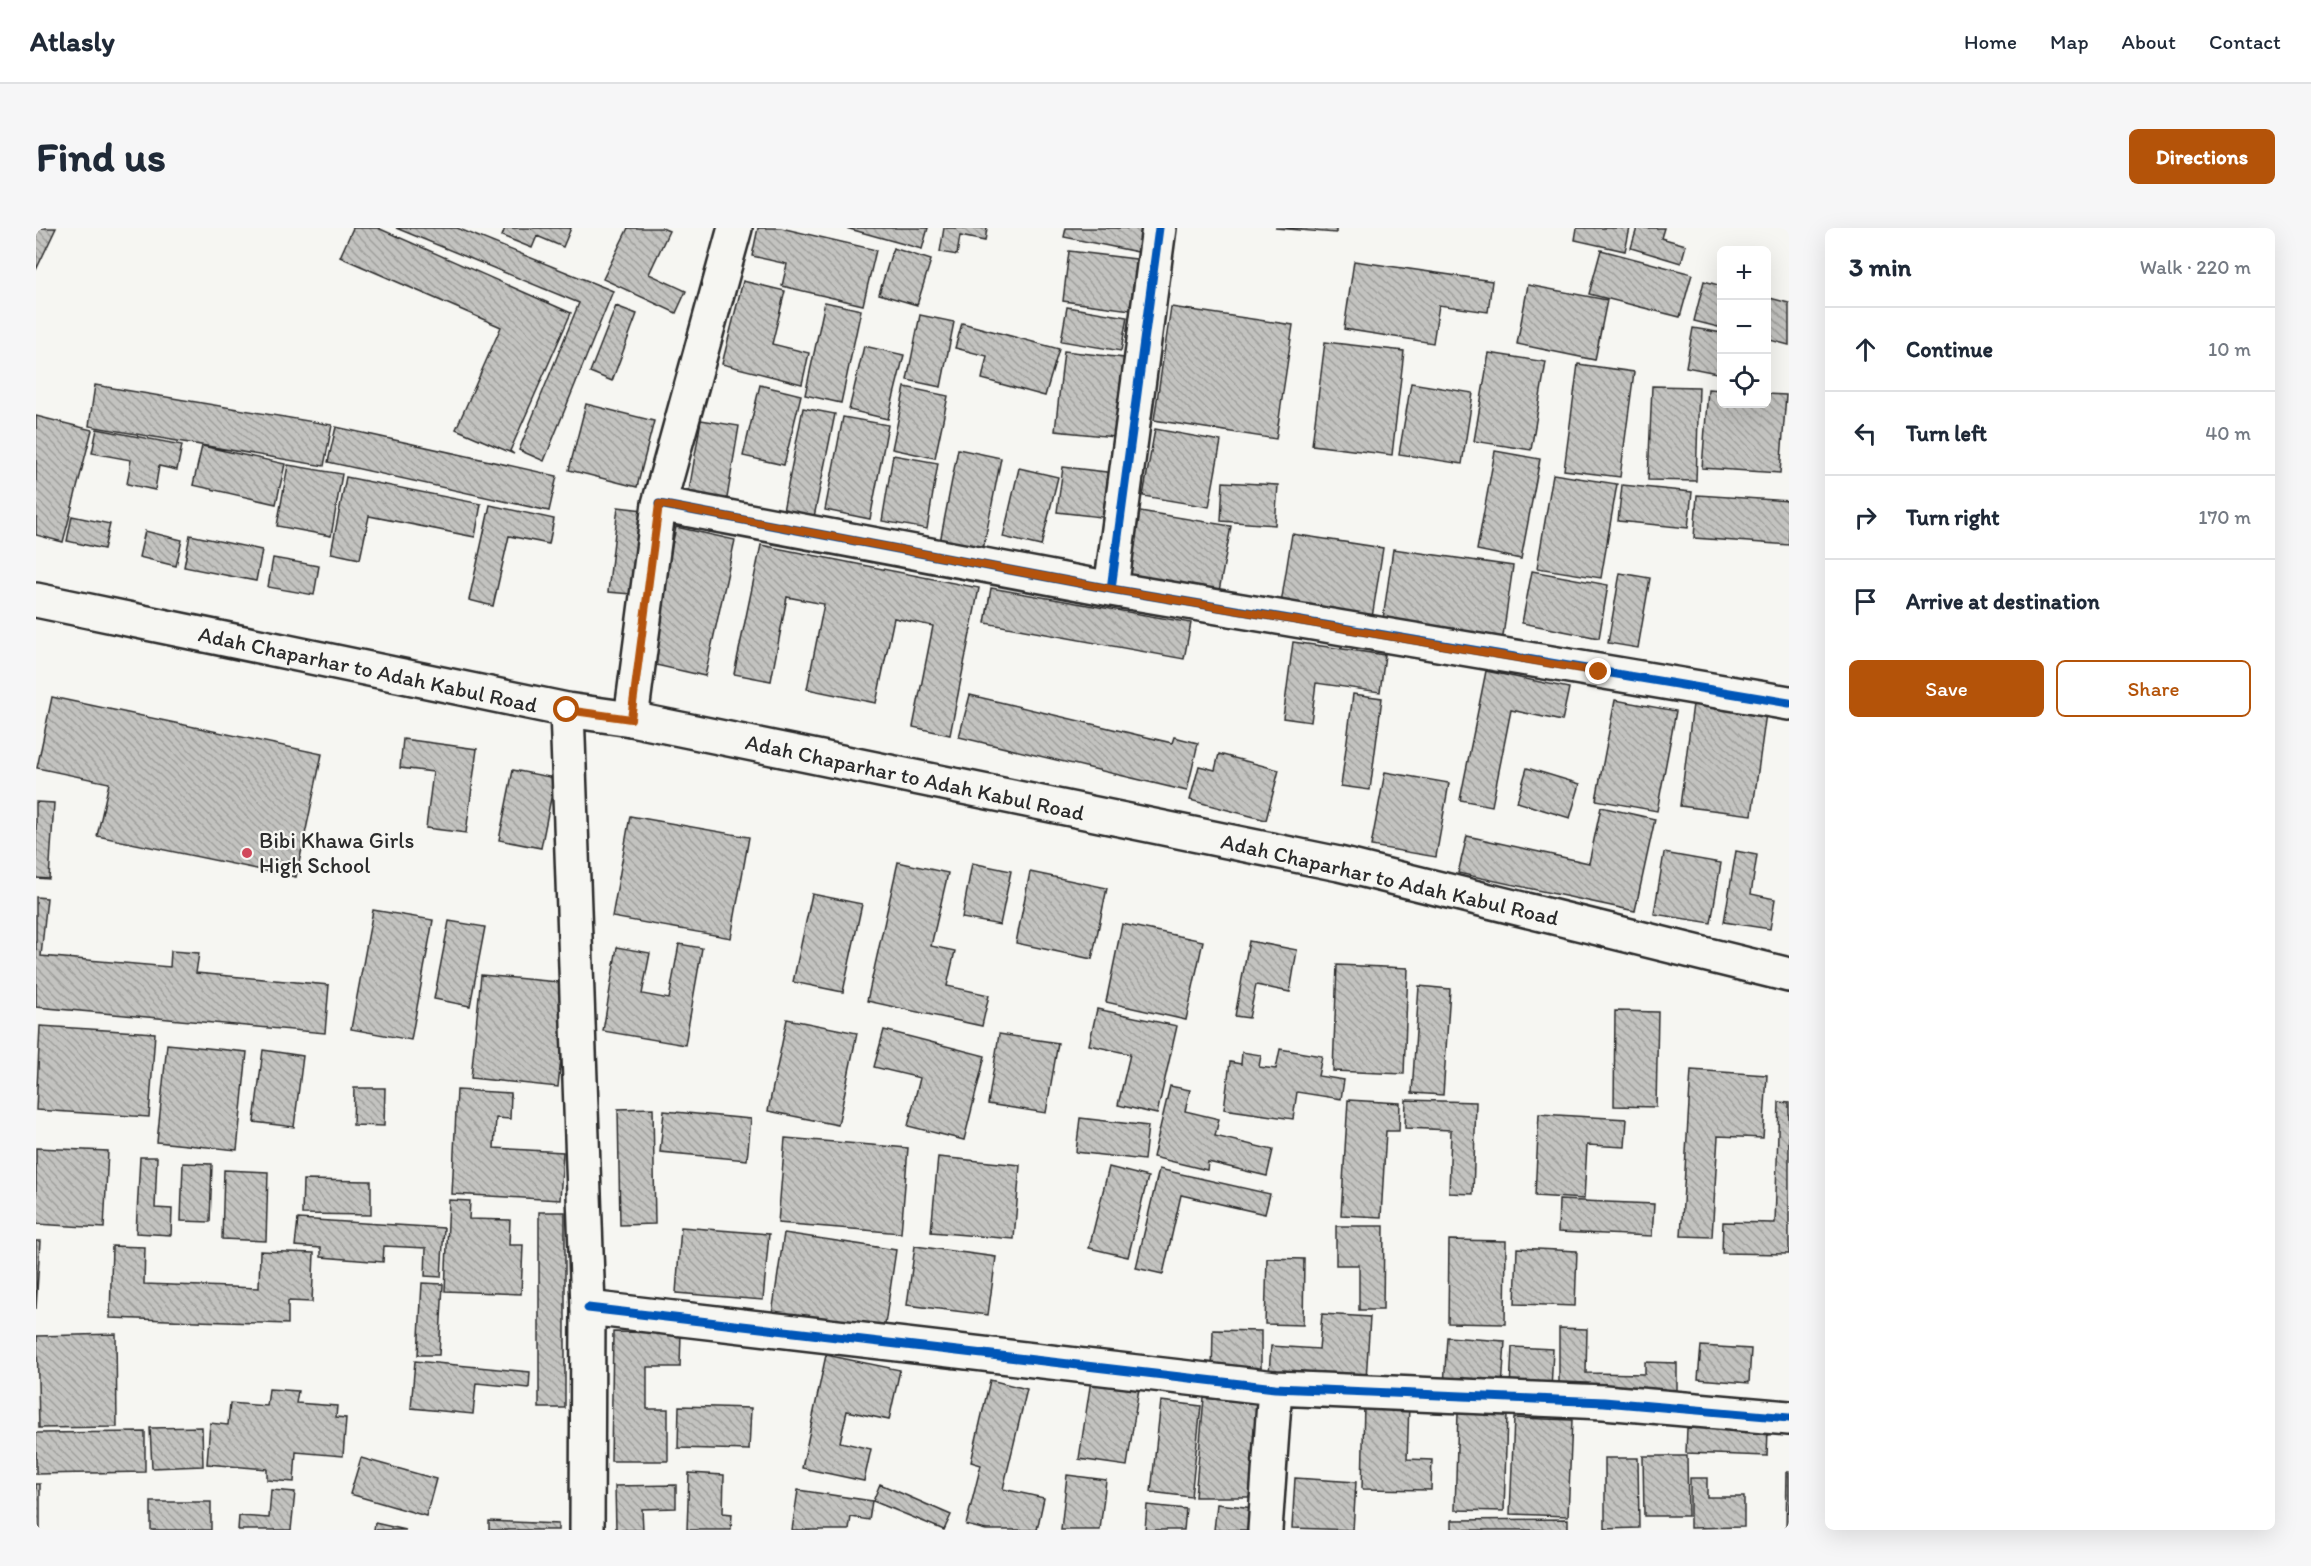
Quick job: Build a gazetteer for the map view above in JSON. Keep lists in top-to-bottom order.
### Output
{
  "streets": {
    "street": ["Adah Chaparhar to Adah Kabul Road"]
  },
  "places": ["Bibi Khawa Girls High School"],
  "page": {
    "header": "Atlasly",
    "nav": [
      "Home",
      "Map",
      "About",
      "Contact"
    ],
    "buttons": [
      "Directions",
      ["Save", "Share"]
    ],
    "title": "Find us",
    "heading": ["3 min", "Walk · 220 m"],
    "map_buttons": ["+", "−"],
    "list": [
      ["Continue", "10 m"],
      ["Turn left", "40 m"],
      ["Turn right", "170 m"],
      "Arrive at destination"
    ]
  }
}
